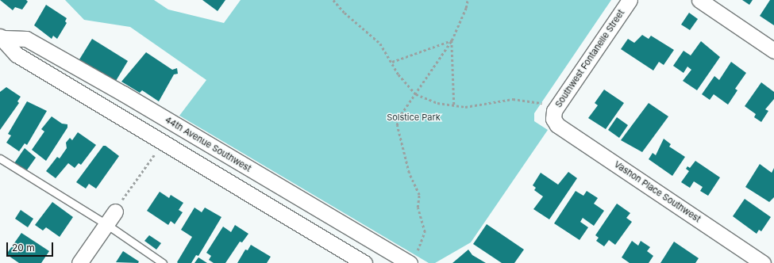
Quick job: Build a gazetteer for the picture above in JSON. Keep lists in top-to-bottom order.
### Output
{
  "streets": {
    "street": ["Southwest Fontanelle Street", "44th Avenue Southwest", "Vashon Place Southwest"]
  },
  "crossings": [
    ["Southwest Fontanelle Street", "Vashon Place Southwest"]
  ],
  "parks": ["Solstice Park"],
  "scale_bar": "20 m"
}
